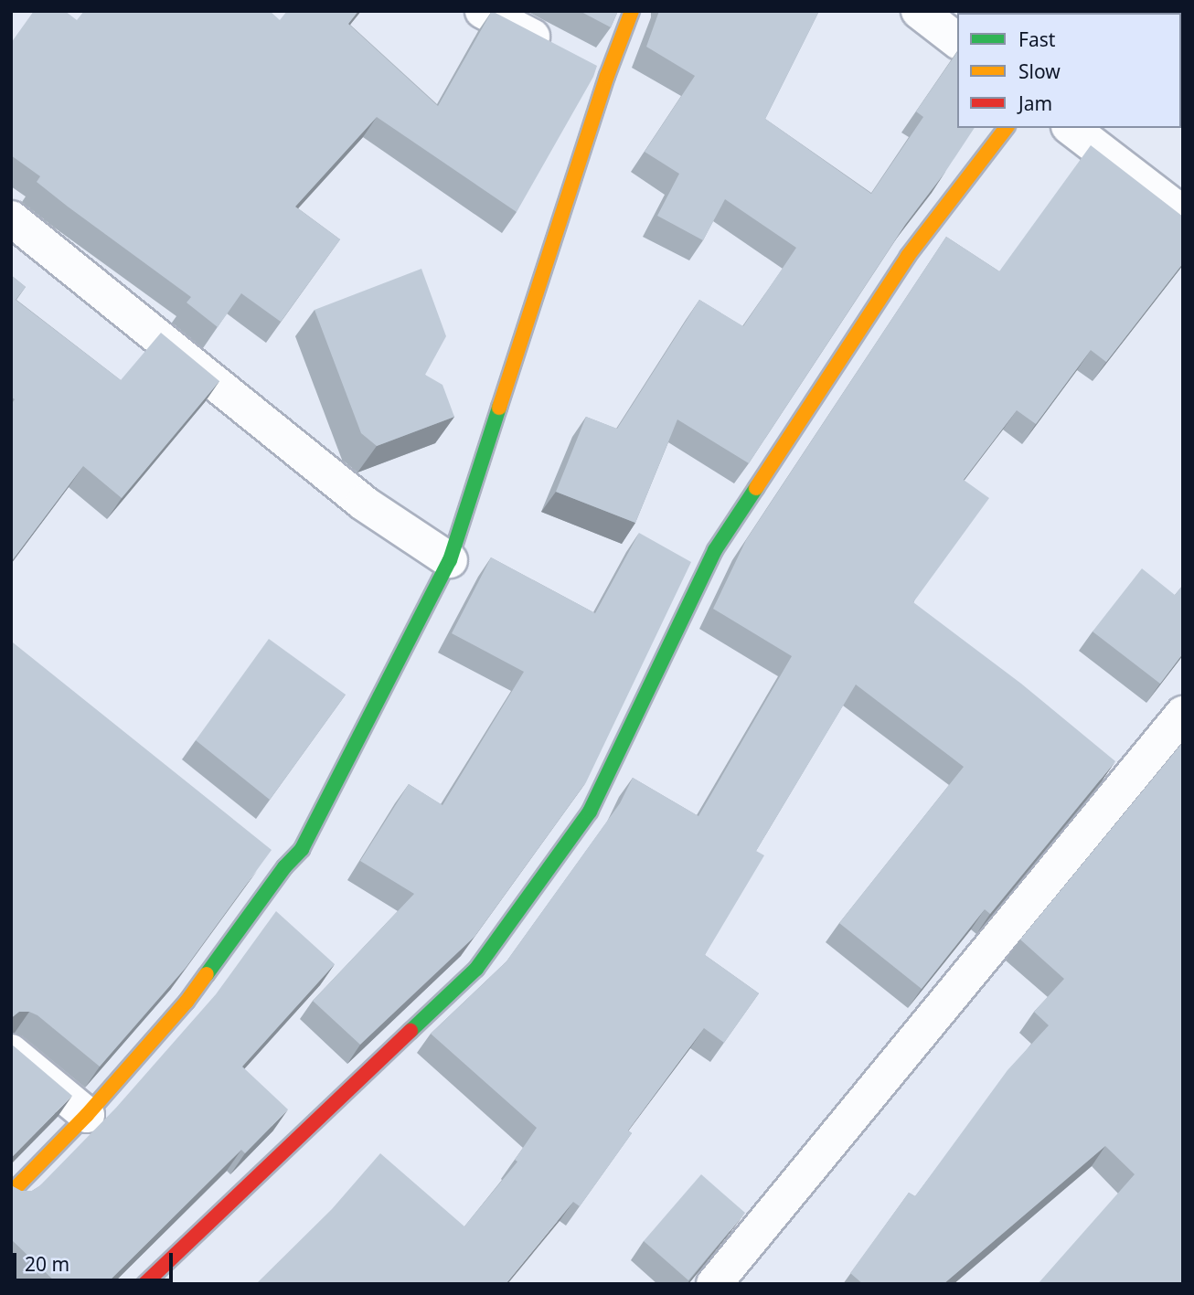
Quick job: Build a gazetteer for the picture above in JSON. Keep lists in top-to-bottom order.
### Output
{
  "legend": ["Fast", "Slow", "Jam"],
  "scale_bar": "20 m"
}
